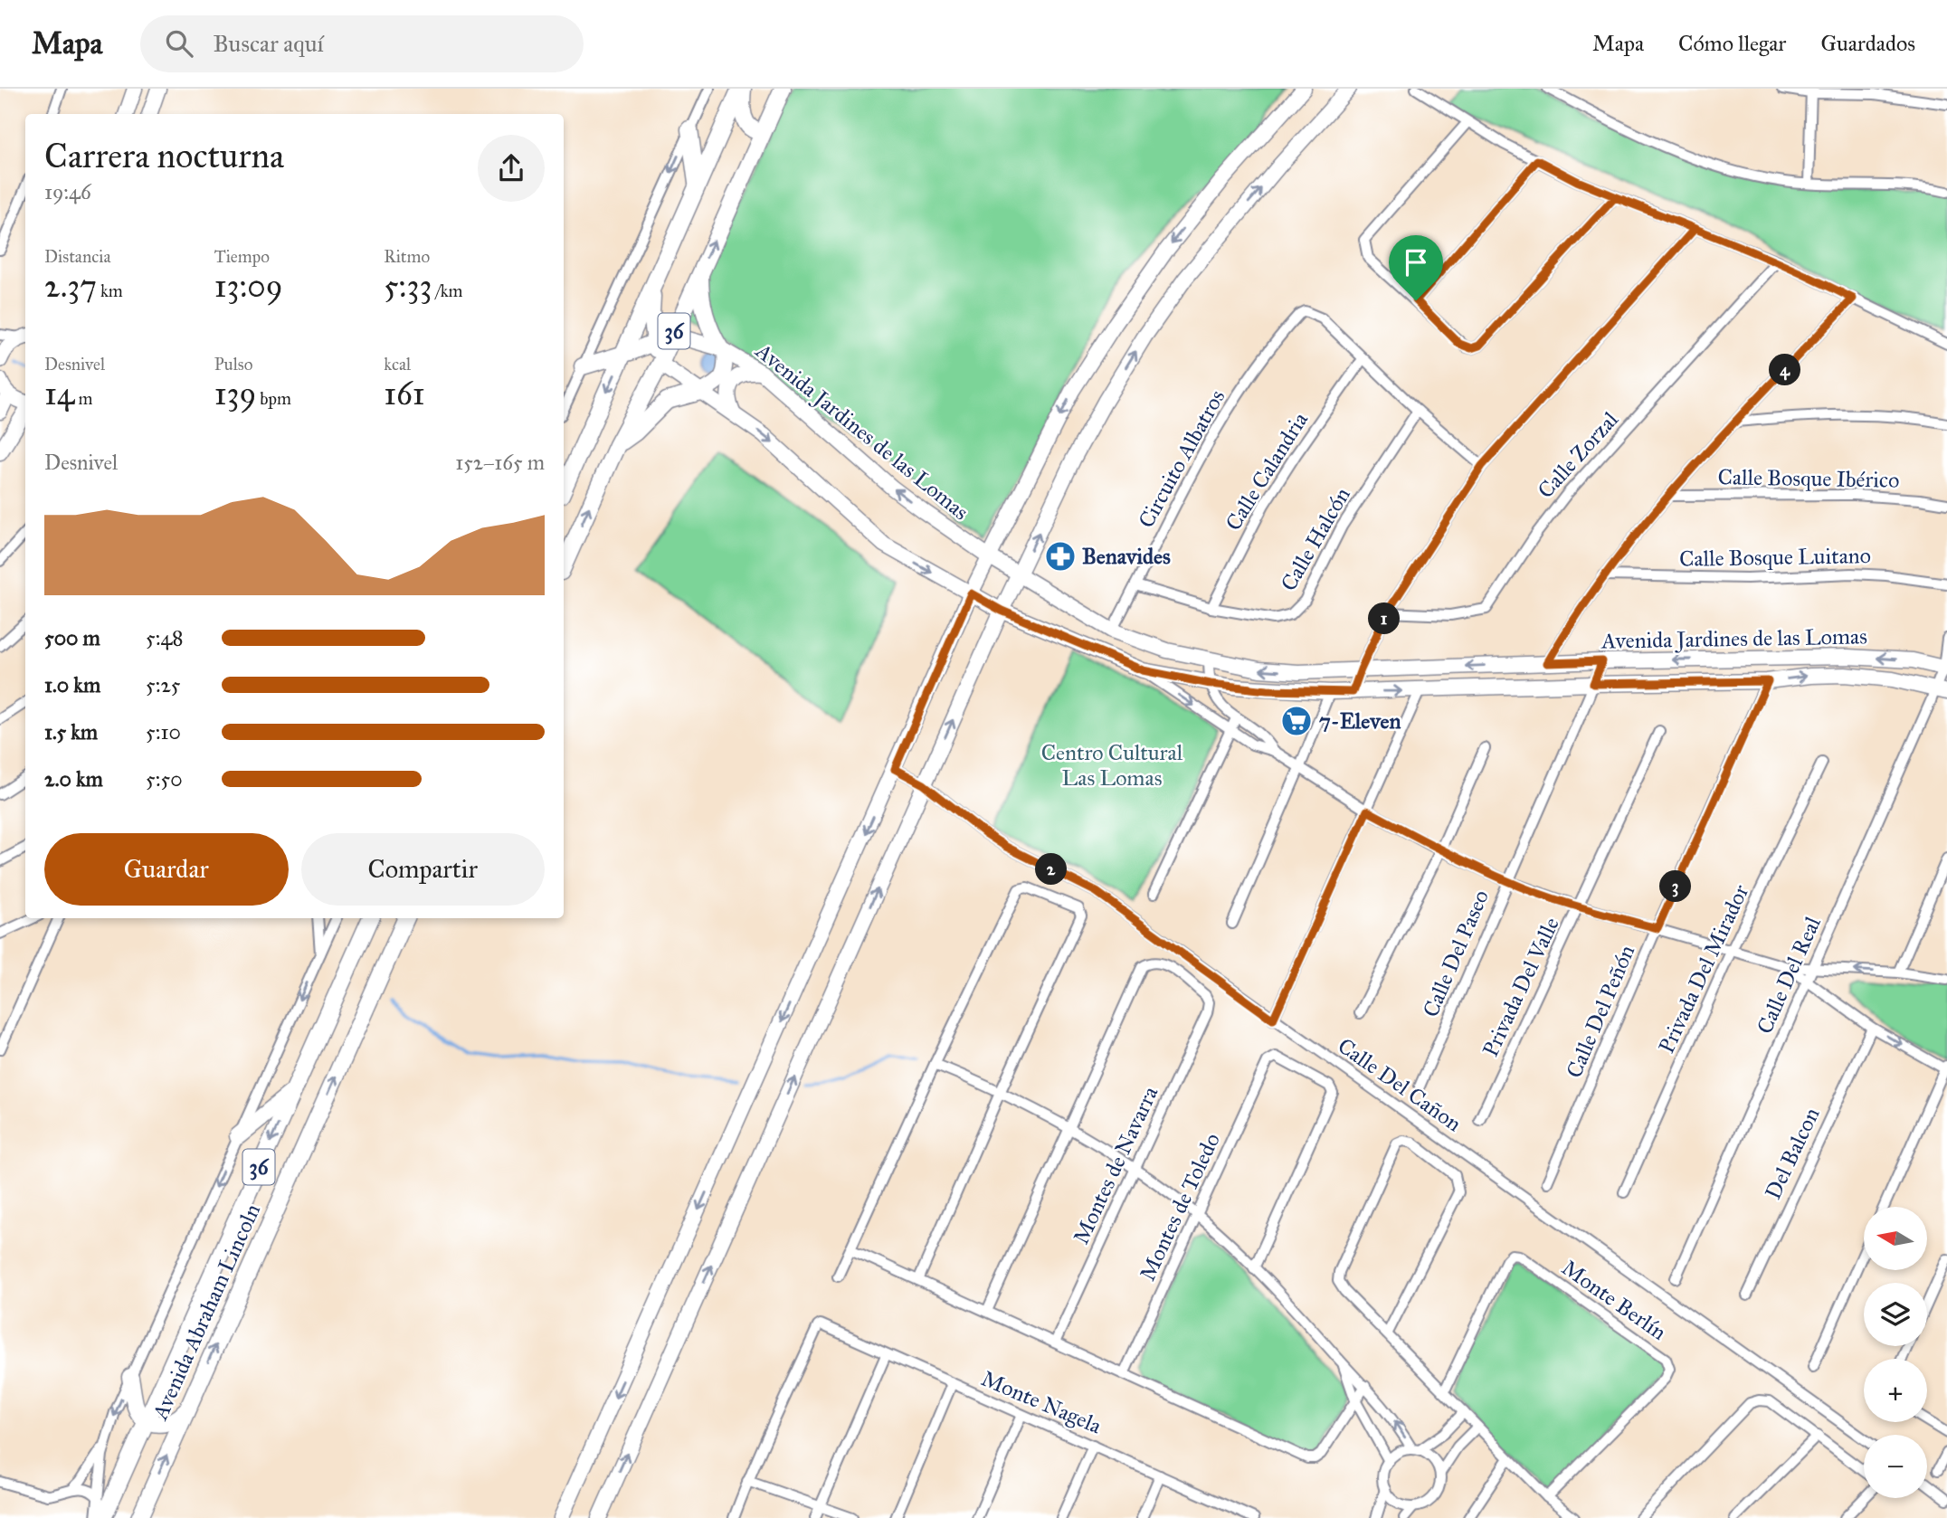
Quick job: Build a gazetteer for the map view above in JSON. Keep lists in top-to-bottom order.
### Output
{
  "streets": {
    "main road": ["36", "Avenida Jardines de las Lomas", "Avenida Abraham Lincoln"],
    "street": [
      "Calle Zorzal",
      "Circuito Albatros",
      "Calle Calandria",
      "Calle Bosque Ibérico",
      "Calle Halcón",
      "Calle Bosque Luitano",
      "Calle Del Paseo",
      "Privada Del Mirador",
      "Calle Del Real",
      "Privada Del Valle",
      "Calle Del Peñón",
      "Calle Del Cañon",
      "Del Balcon",
      "Montes de Navarra",
      "Montes de Toledo",
      "Monte Berlín",
      "Monte Nagela"
    ]
  },
  "crossings": [
    ["36", "Avenida Jardines de las Lomas"],
    ["Avenida Jardines de las Lomas", "Circuito Albatros"],
    ["Avenida Jardines de las Lomas", "Calle Del Paseo"],
    ["Avenida Jardines de las Lomas", "Calle Del Real"],
    ["Avenida Jardines de las Lomas", "Calle Del Peñón"],
    ["Circuito Albatros", "Calle Calandria"],
    ["Circuito Albatros", "Calle Halcón"],
    ["Calle Calandria", "Calle Halcón"]
  ],
  "parks": ["Centro Cultural Las Lomas"],
  "places": {
    "pharmacy": ["Benavides"],
    "supermarket": ["7-Eleven"]
  },
  "north": "left",
  "page": {
    "header": "Mapa",
    "search": "Buscar aquí",
    "nav": ["Mapa", "Cómo llegar", "Guardados"],
    "heading": ["Carrera nocturna", "19:46"],
    "stats": [
      ["Distancia", "2.37 km"],
      ["Tiempo", "13:09"],
      ["Ritmo", "5:33 /km"],
      ["Desnivel", "14 m"],
      ["Pulso", "139 bpm"],
      ["kcal", "161"]
    ],
    "pins": [
      "4",
      "1",
      "2",
      "3"
    ],
    "chart": ["Desnivel", "152–165 m"],
    "list": [
      {
        "name": "500 m",
        "note": "5:48"
      },
      {
        "name": "1.0 km",
        "note": "5:25"
      },
      {
        "name": "1.5 km",
        "note": "5:10"
      },
      {
        "name": "2.0 km",
        "note": "5:50"
      }
    ],
    "buttons": ["Guardar", "Compartir"],
    "map_buttons": ["+", "−"]
  }
}
